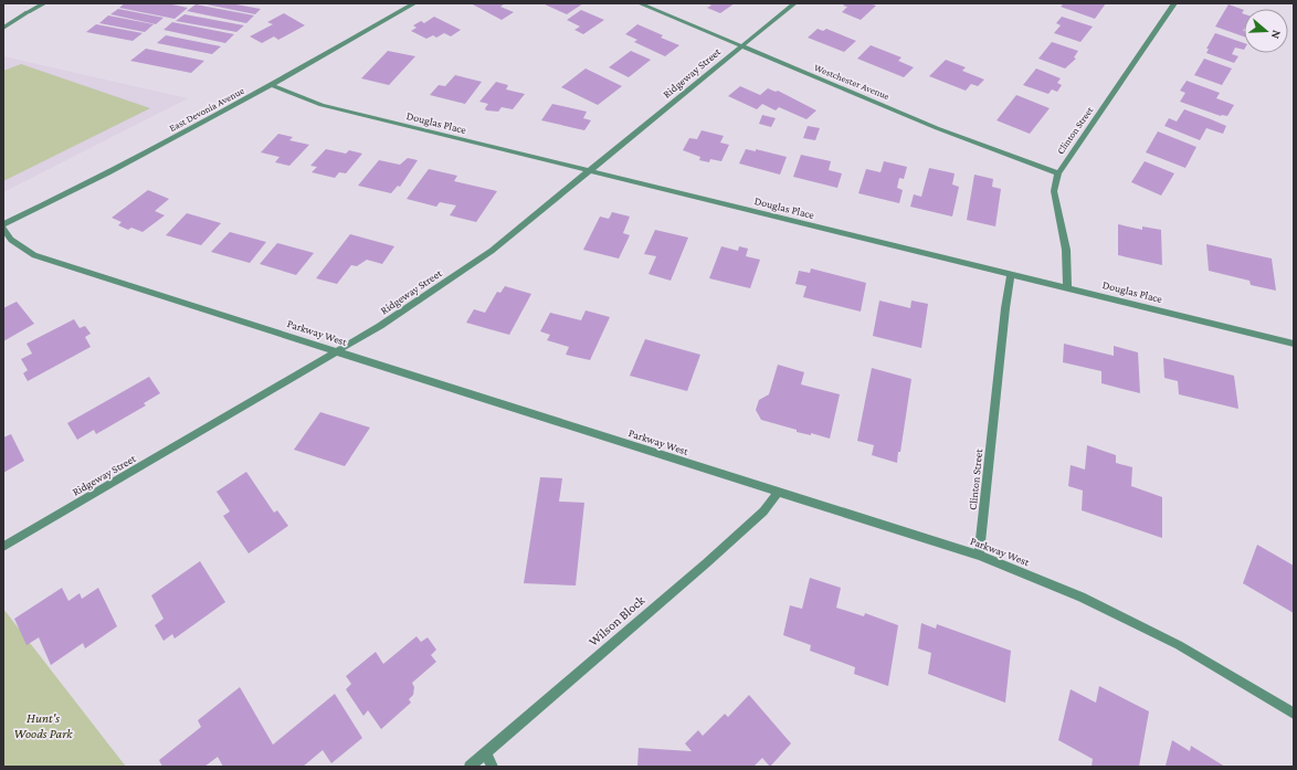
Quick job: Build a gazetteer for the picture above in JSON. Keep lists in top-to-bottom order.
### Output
{
  "streets": {
    "street": [
      "Ridgeway Street",
      "Westchester Avenue",
      "East Devonia Avenue",
      "Douglas Place",
      "Clinton Street",
      "Parkway West",
      "Wilson Block"
    ]
  },
  "crossings": [
    ["Ridgeway Street", "Westchester Avenue"],
    ["Ridgeway Street", "Douglas Place"],
    ["Ridgeway Street", "Parkway West"],
    ["Westchester Avenue", "Clinton Street"],
    ["East Devonia Avenue", "Douglas Place"],
    ["Douglas Place", "Clinton Street"],
    ["Clinton Street", "Parkway West"],
    ["Parkway West", "Wilson Block"]
  ],
  "parks": ["Hunt's Woods Park"],
  "north": "right"
}
